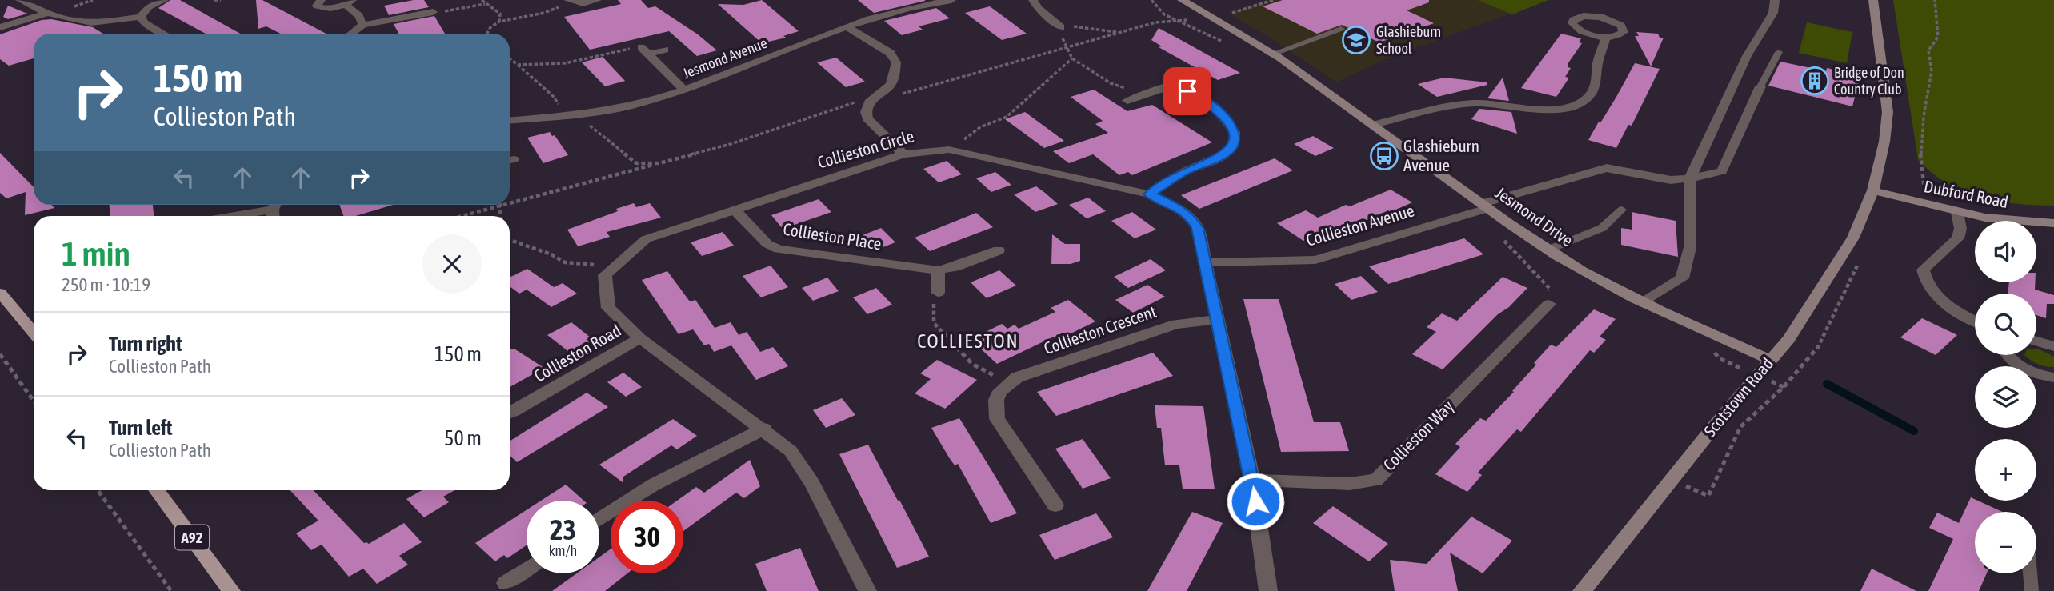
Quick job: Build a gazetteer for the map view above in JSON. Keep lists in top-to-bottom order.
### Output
{
  "streets": {
    "main road": [
      "Dubford Road",
      "Jesmond Drive",
      "Scotstown Road",
      "A92"
    ],
    "street": [
      "Jesmond Avenue",
      "Collieston Circle",
      "Collieston Avenue",
      "Collieston Place",
      "Collieston Crescent",
      "Collieston Road",
      "Collieston Way"
    ]
  },
  "crossings": [
    ["Collieston Circle", "Collieston Avenue"],
    ["Collieston Circle", "Collieston Place"],
    ["Collieston Circle", "Collieston Crescent"],
    ["Collieston Circle", "Collieston Way"],
    ["Dubford Road", "Scotstown Road"],
    ["Jesmond Drive", "Collieston Avenue"],
    ["Jesmond Drive", "Scotstown Road"]
  ],
  "districts": ["COLLIESTON"],
  "places": {
    "school or university": ["Glashieburn School"],
    "building": ["Bridge of Don Country Club"],
    "bus stop": ["Glashieburn Avenue"]
  },
  "page": {
    "turn": ["150 m", "Collieston Path"],
    "heading": ["1 min", "250 m · 10:19"],
    "map_buttons": ["+", "−"],
    "list": [
      {
        "name": "Turn right",
        "note": "Collieston Path",
        "value": "150 m"
      },
      {
        "name": "Turn left",
        "note": "Collieston Path",
        "value": "50 m"
      }
    ],
    "speed": "23 km/h",
    "limit": "30"
  }
}
